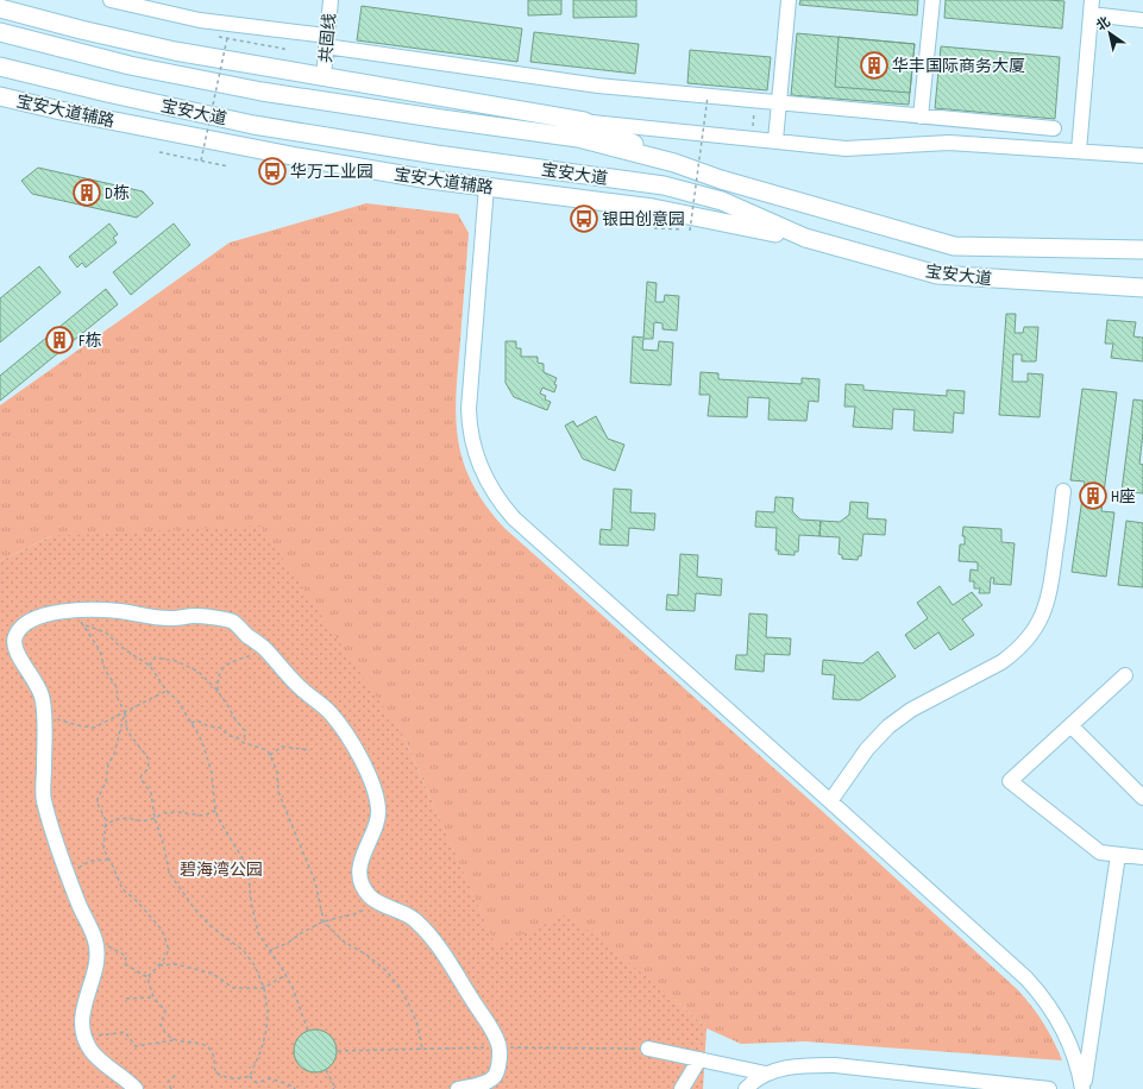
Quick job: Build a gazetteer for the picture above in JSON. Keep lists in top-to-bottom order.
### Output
{
  "streets": {
    "main road": ["宝安大道辅路", "宝安大道"],
    "street": ["共固线"]
  },
  "crossings": [
    ["宝安大道辅路", "宝安大道"]
  ],
  "parks": ["碧海湾公园"],
  "places": {
    "building": [
      "华丰国际商务大厦",
      "D栋",
      "F栋",
      "H座"
    ],
    "bus stop": ["华万工业园", "银田创意园"]
  },
  "north": "top left"
}
